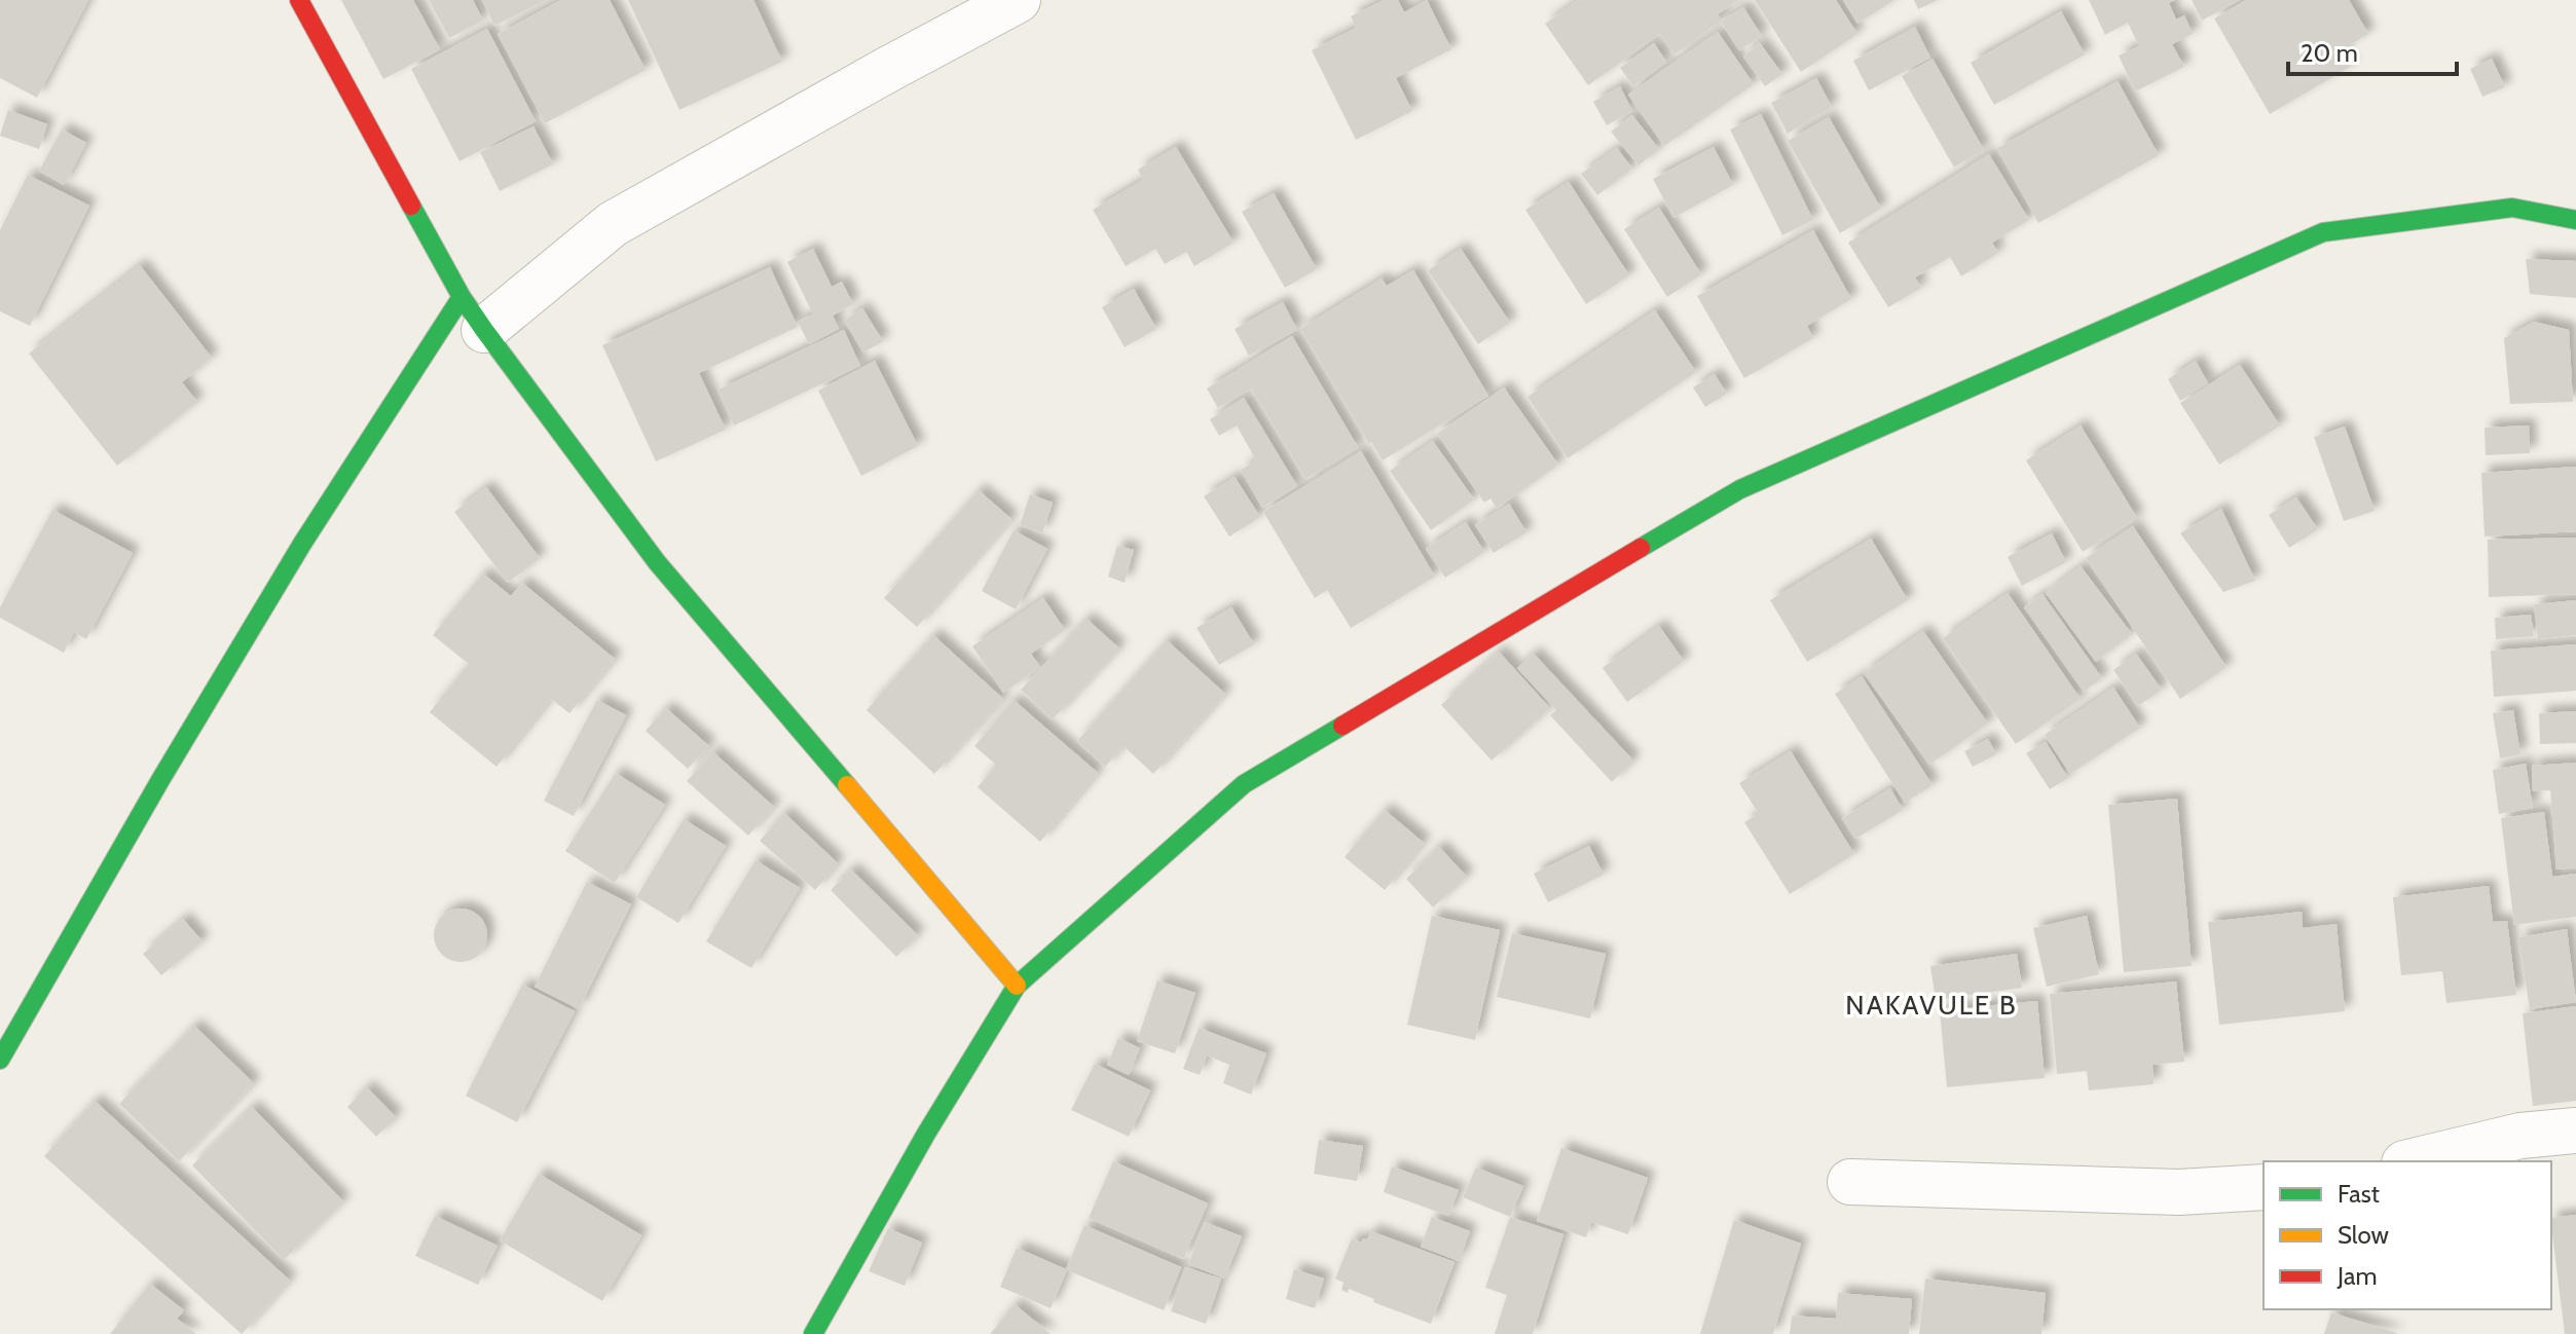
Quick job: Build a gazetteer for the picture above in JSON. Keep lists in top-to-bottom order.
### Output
{
  "districts": ["NAKAVULE B"],
  "legend": ["Fast", "Slow", "Jam"],
  "scale_bar": "20 m"
}
